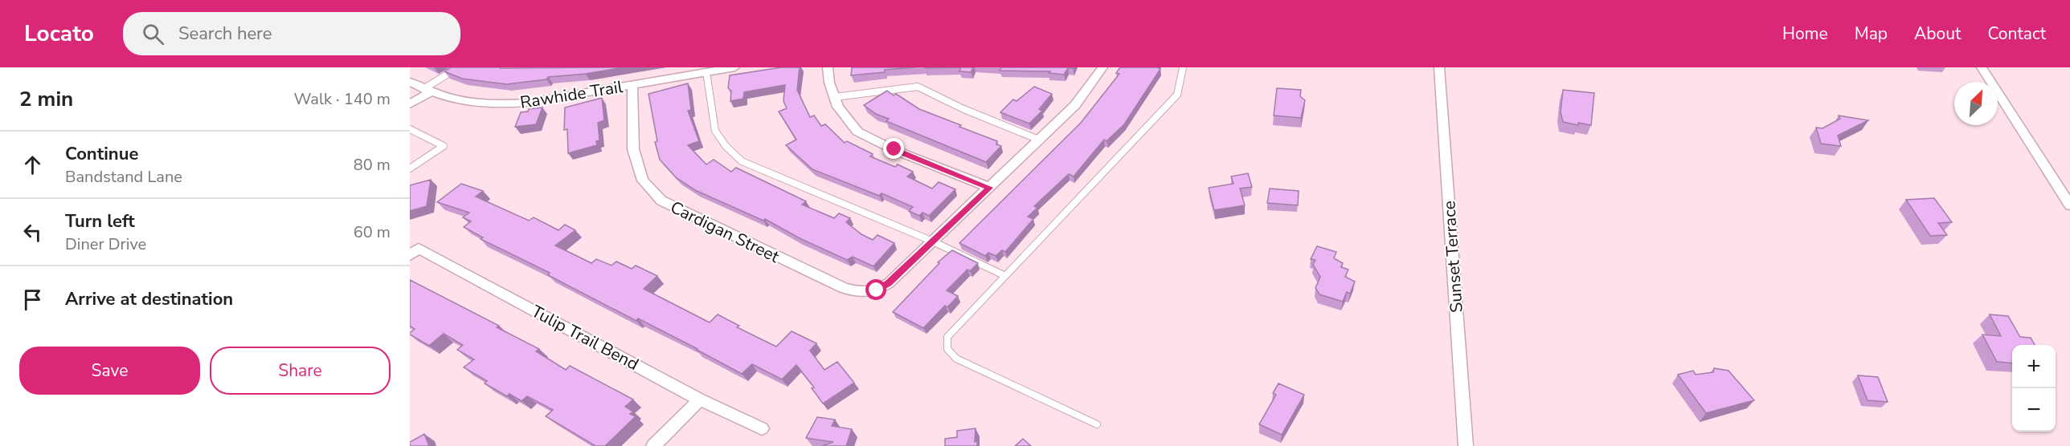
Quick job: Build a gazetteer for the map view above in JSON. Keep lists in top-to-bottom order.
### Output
{
  "streets": {
    "street": [
      "Rawhide Trail",
      "Cardigan Street",
      "Sunset Terrace",
      "Tulip Trail Bend"
    ]
  },
  "crossings": [
    ["Rawhide Trail", "Cardigan Street"]
  ],
  "north": "top right",
  "page": {
    "header": "Locato",
    "search": "Search here",
    "nav": [
      "Home",
      "Map",
      "About",
      "Contact"
    ],
    "heading": ["2 min", "Walk · 140 m"],
    "list": [
      ["Continue", "Bandstand Lane", "80 m"],
      ["Turn left", "Diner Drive", "60 m"],
      "Arrive at destination"
    ],
    "buttons": ["Save", "Share"],
    "map_buttons": ["+", "−"]
  }
}
